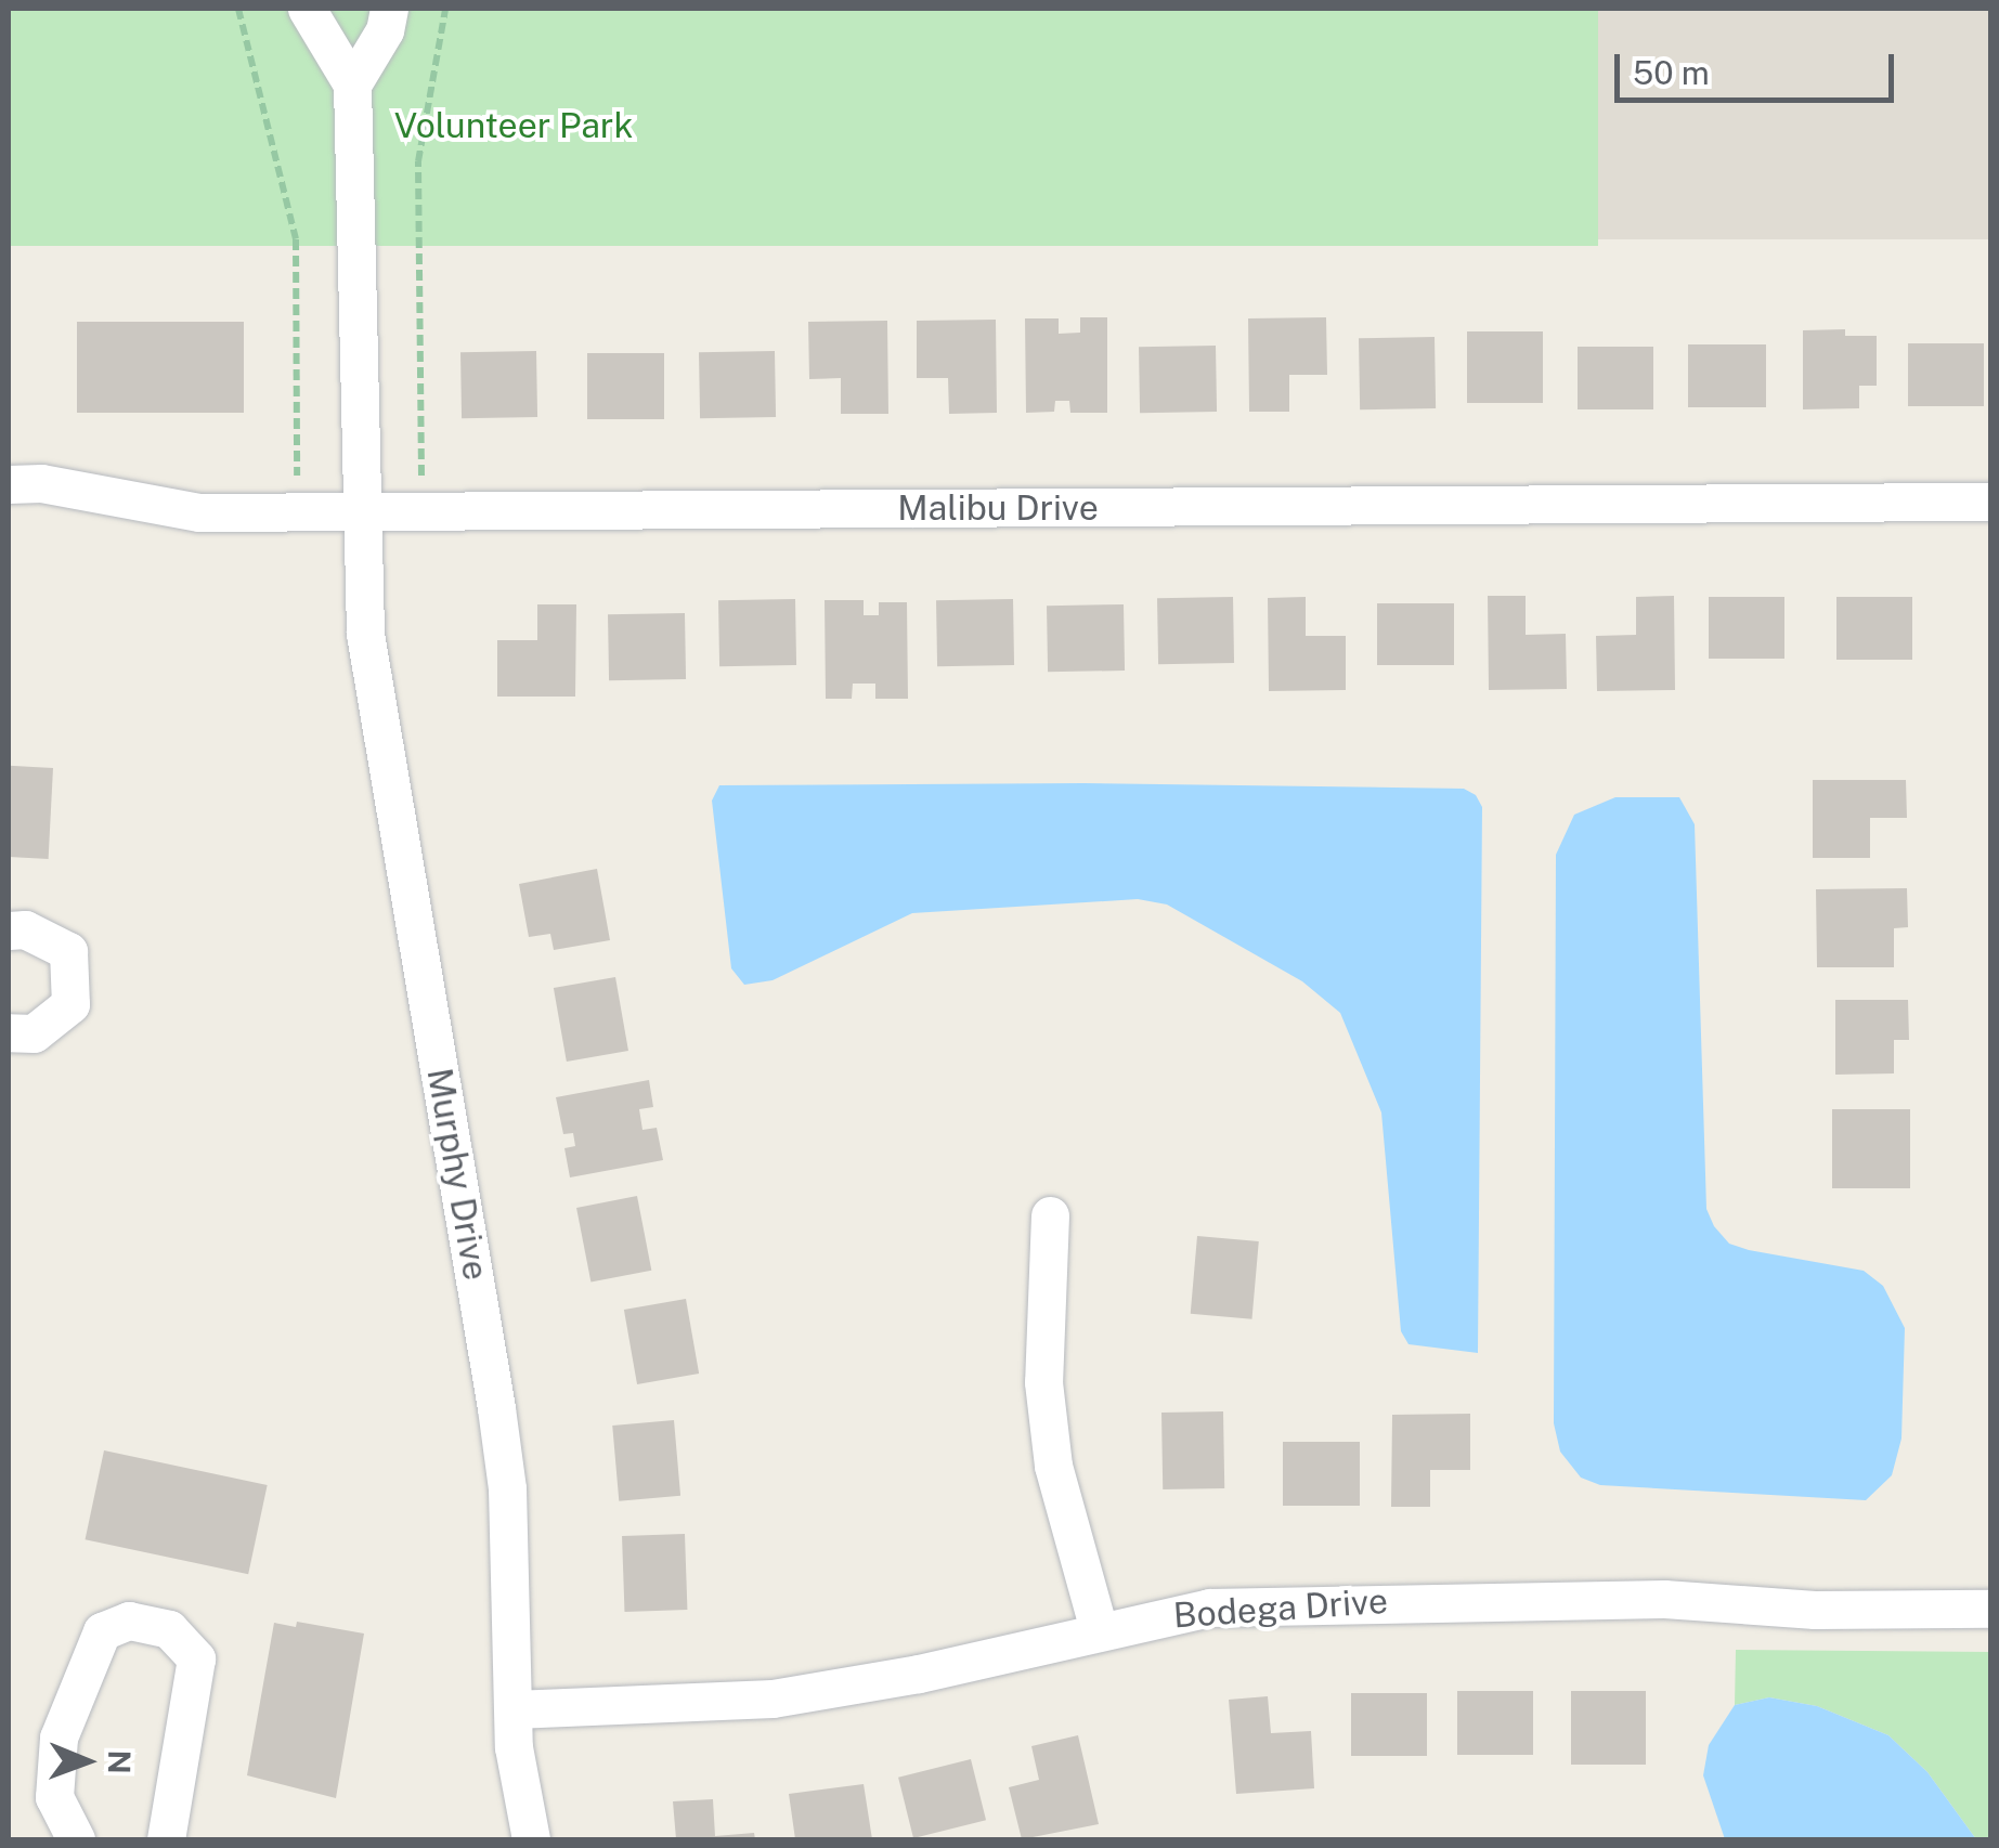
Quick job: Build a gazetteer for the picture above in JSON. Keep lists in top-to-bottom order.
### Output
{
  "streets": {
    "street": ["Malibu Drive", "Murphy Drive", "Bodega Drive"]
  },
  "crossings": [
    ["Malibu Drive", "Murphy Drive"],
    ["Murphy Drive", "Bodega Drive"]
  ],
  "parks": ["Volunteer Park"],
  "scale_bar": "50 m",
  "north": "right"
}
